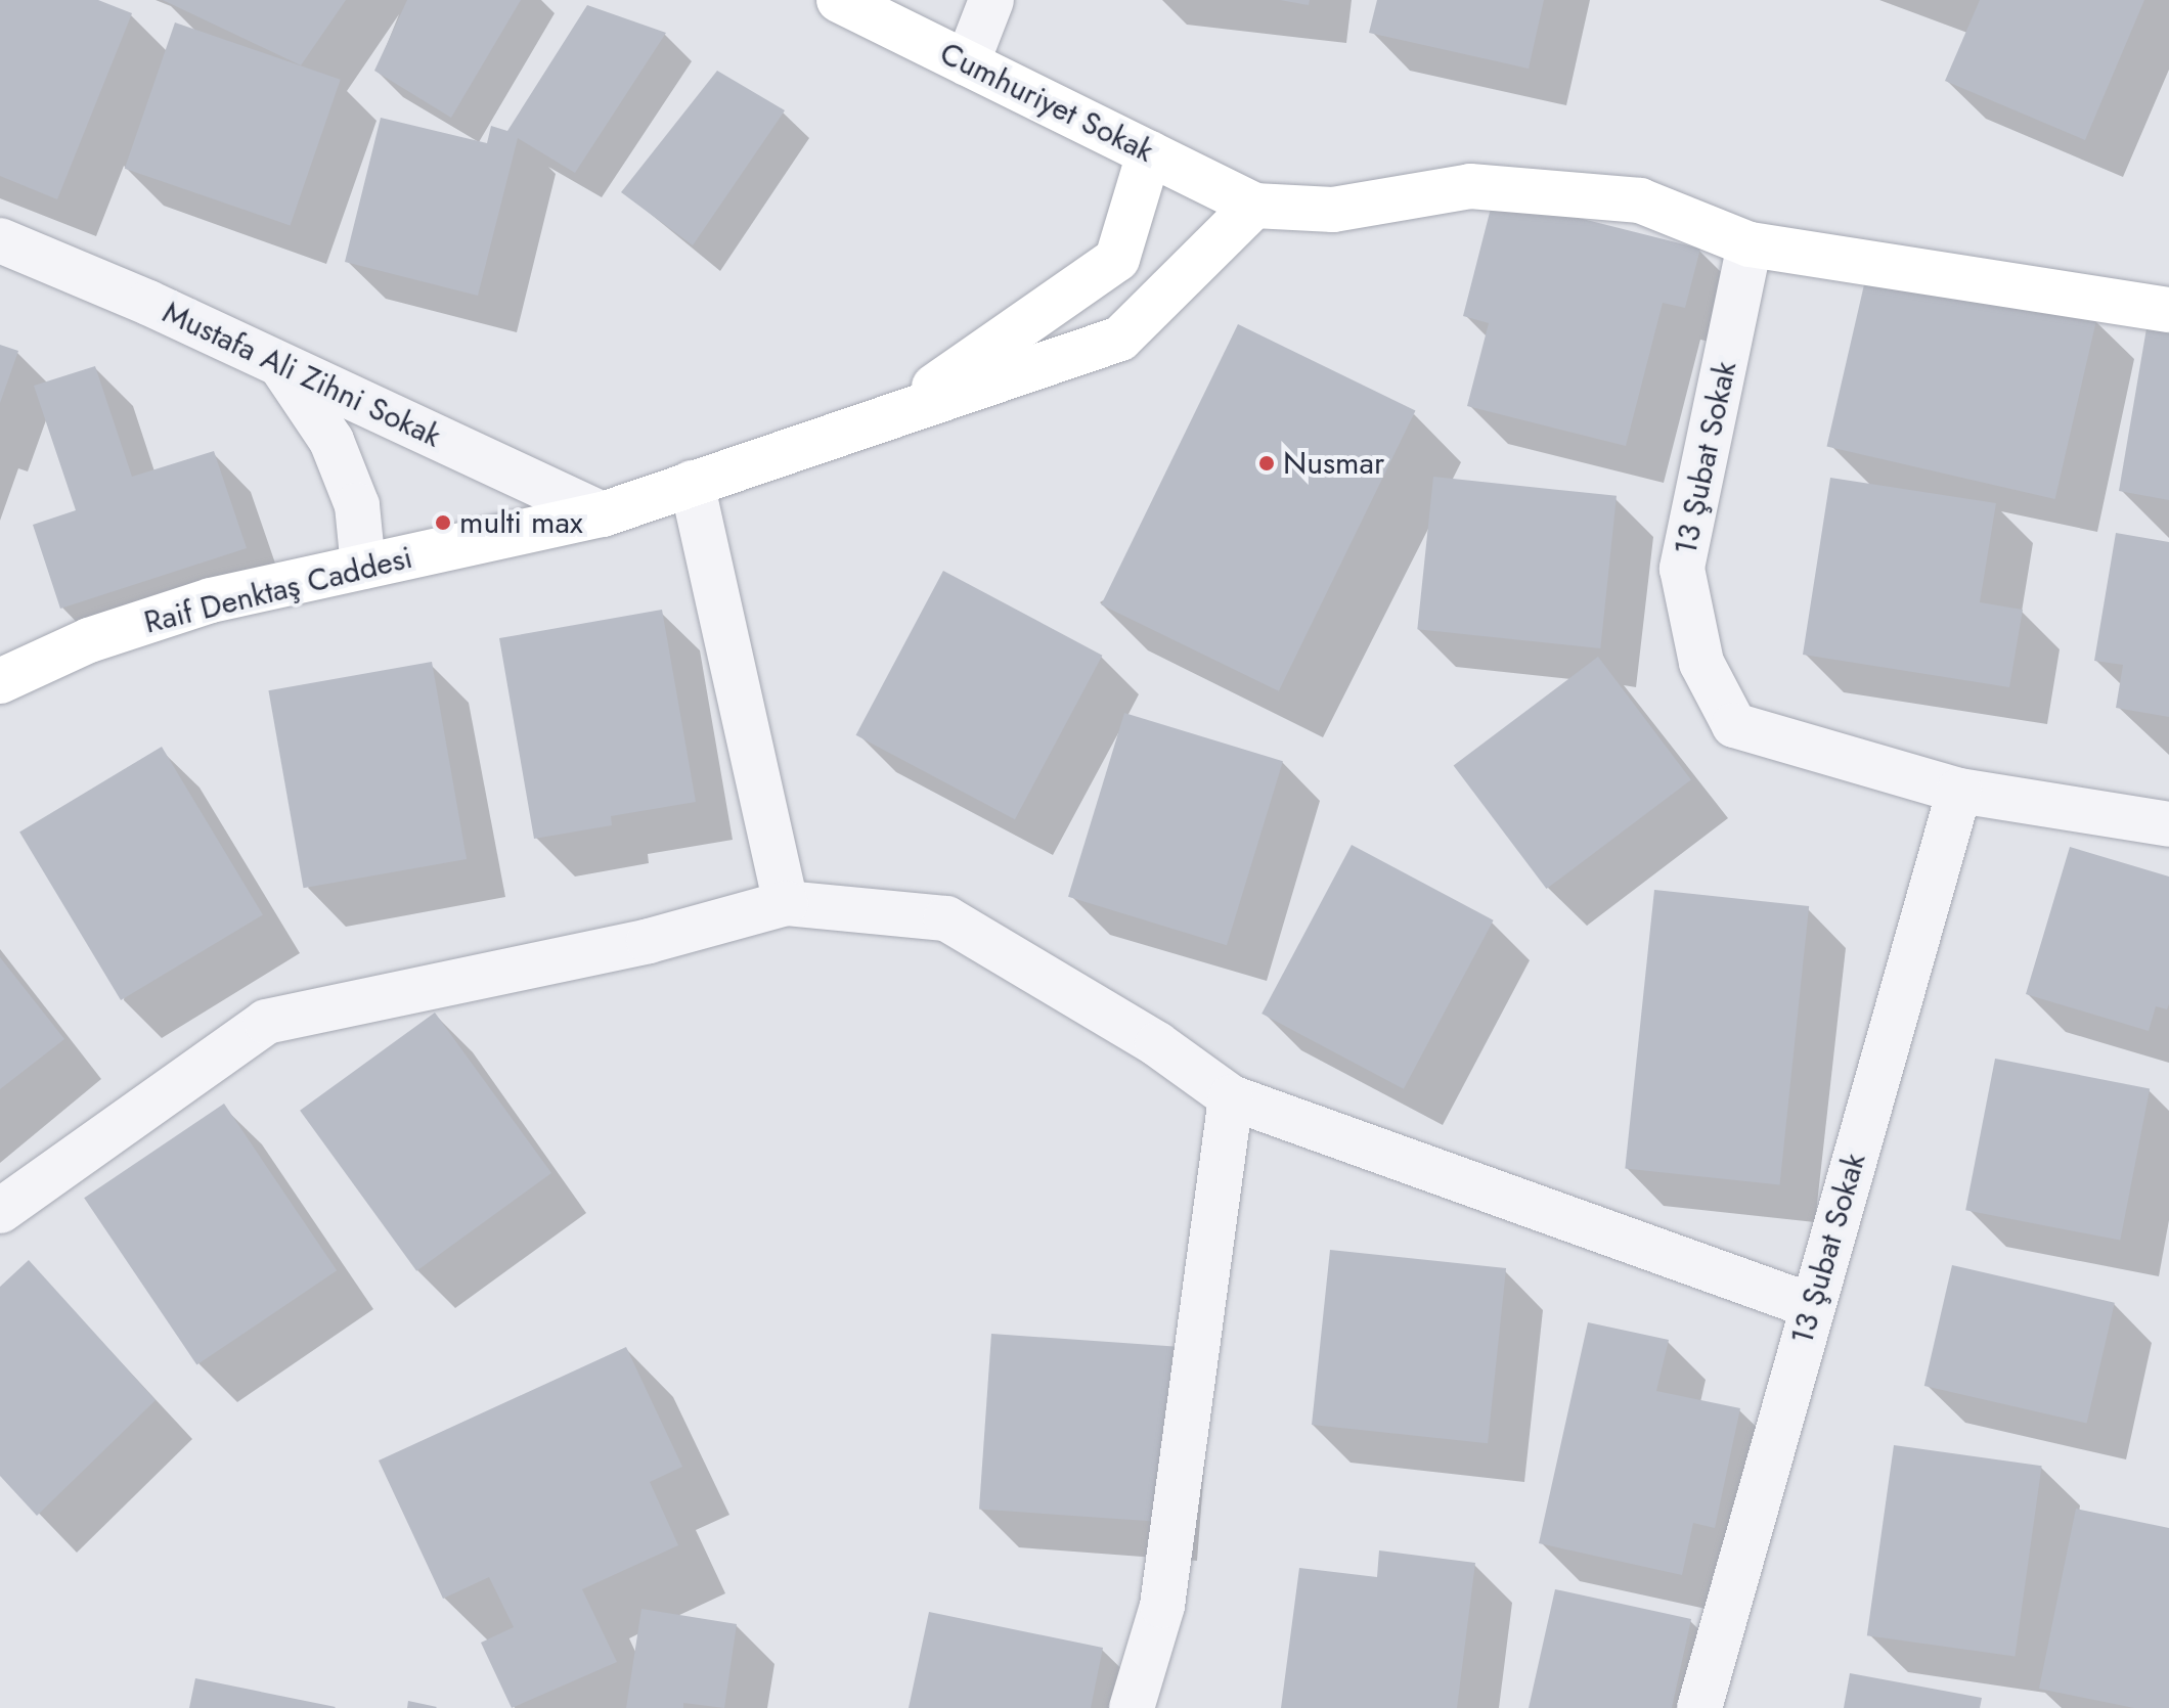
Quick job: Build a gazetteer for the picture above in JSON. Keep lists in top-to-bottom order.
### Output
{
  "streets": {
    "street": [
      "Cumhuriyet Sokak",
      "Mustafa Ali Zihni Sokak",
      "13 Şubat Sokak",
      "Raif Denktaş Caddesi"
    ]
  },
  "crossings": [
    ["Cumhuriyet Sokak", "Raif Denktaş Caddesi"],
    ["Mustafa Ali Zihni Sokak", "Raif Denktaş Caddesi"]
  ],
  "places": ["Nusmar", "multi max"]
}
